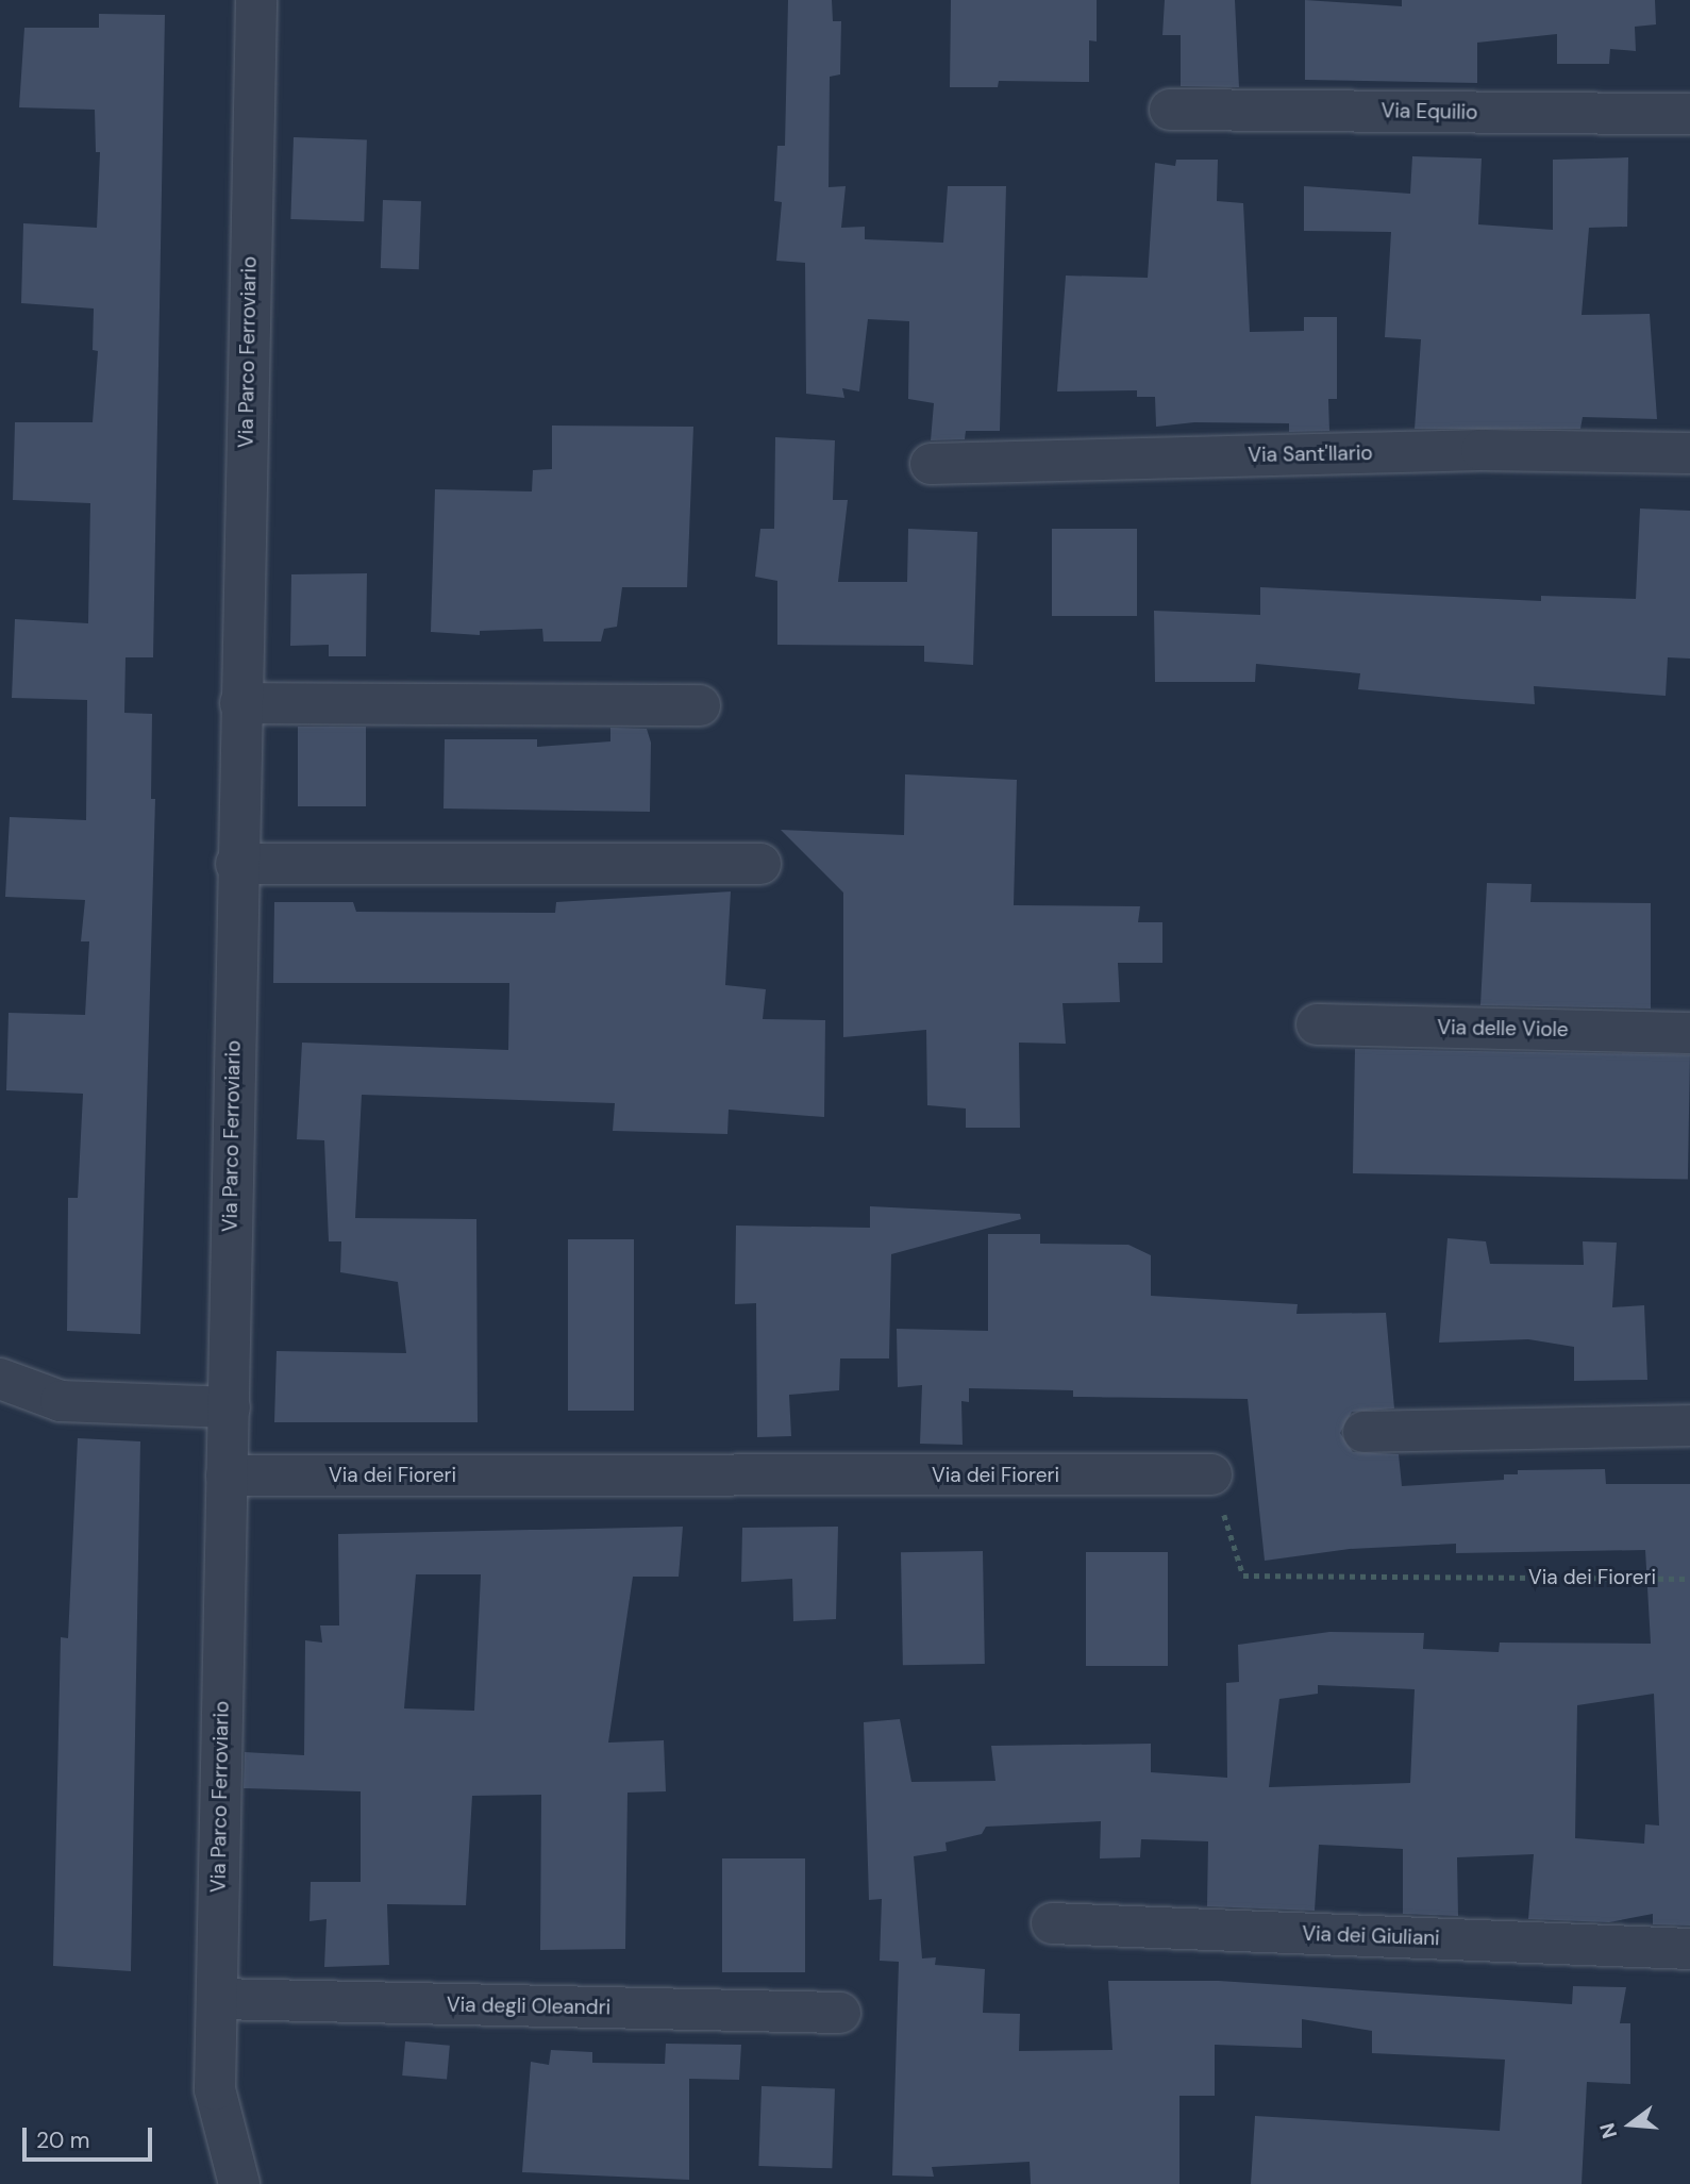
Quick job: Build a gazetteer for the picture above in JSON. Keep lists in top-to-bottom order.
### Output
{
  "streets": {
    "street": [
      "Via Equilio",
      "Via Parco Ferroviario",
      "Via Sant'Ilario",
      "Via delle Viole",
      "Via dei Fioreri",
      "Via dei Giuliani",
      "Via degli Oleandri"
    ]
  },
  "crossings": [
    ["Via Parco Ferroviario", "Via dei Fioreri"],
    ["Via Parco Ferroviario", "Via degli Oleandri"]
  ],
  "scale_bar": "20 m",
  "north": "left"
}
